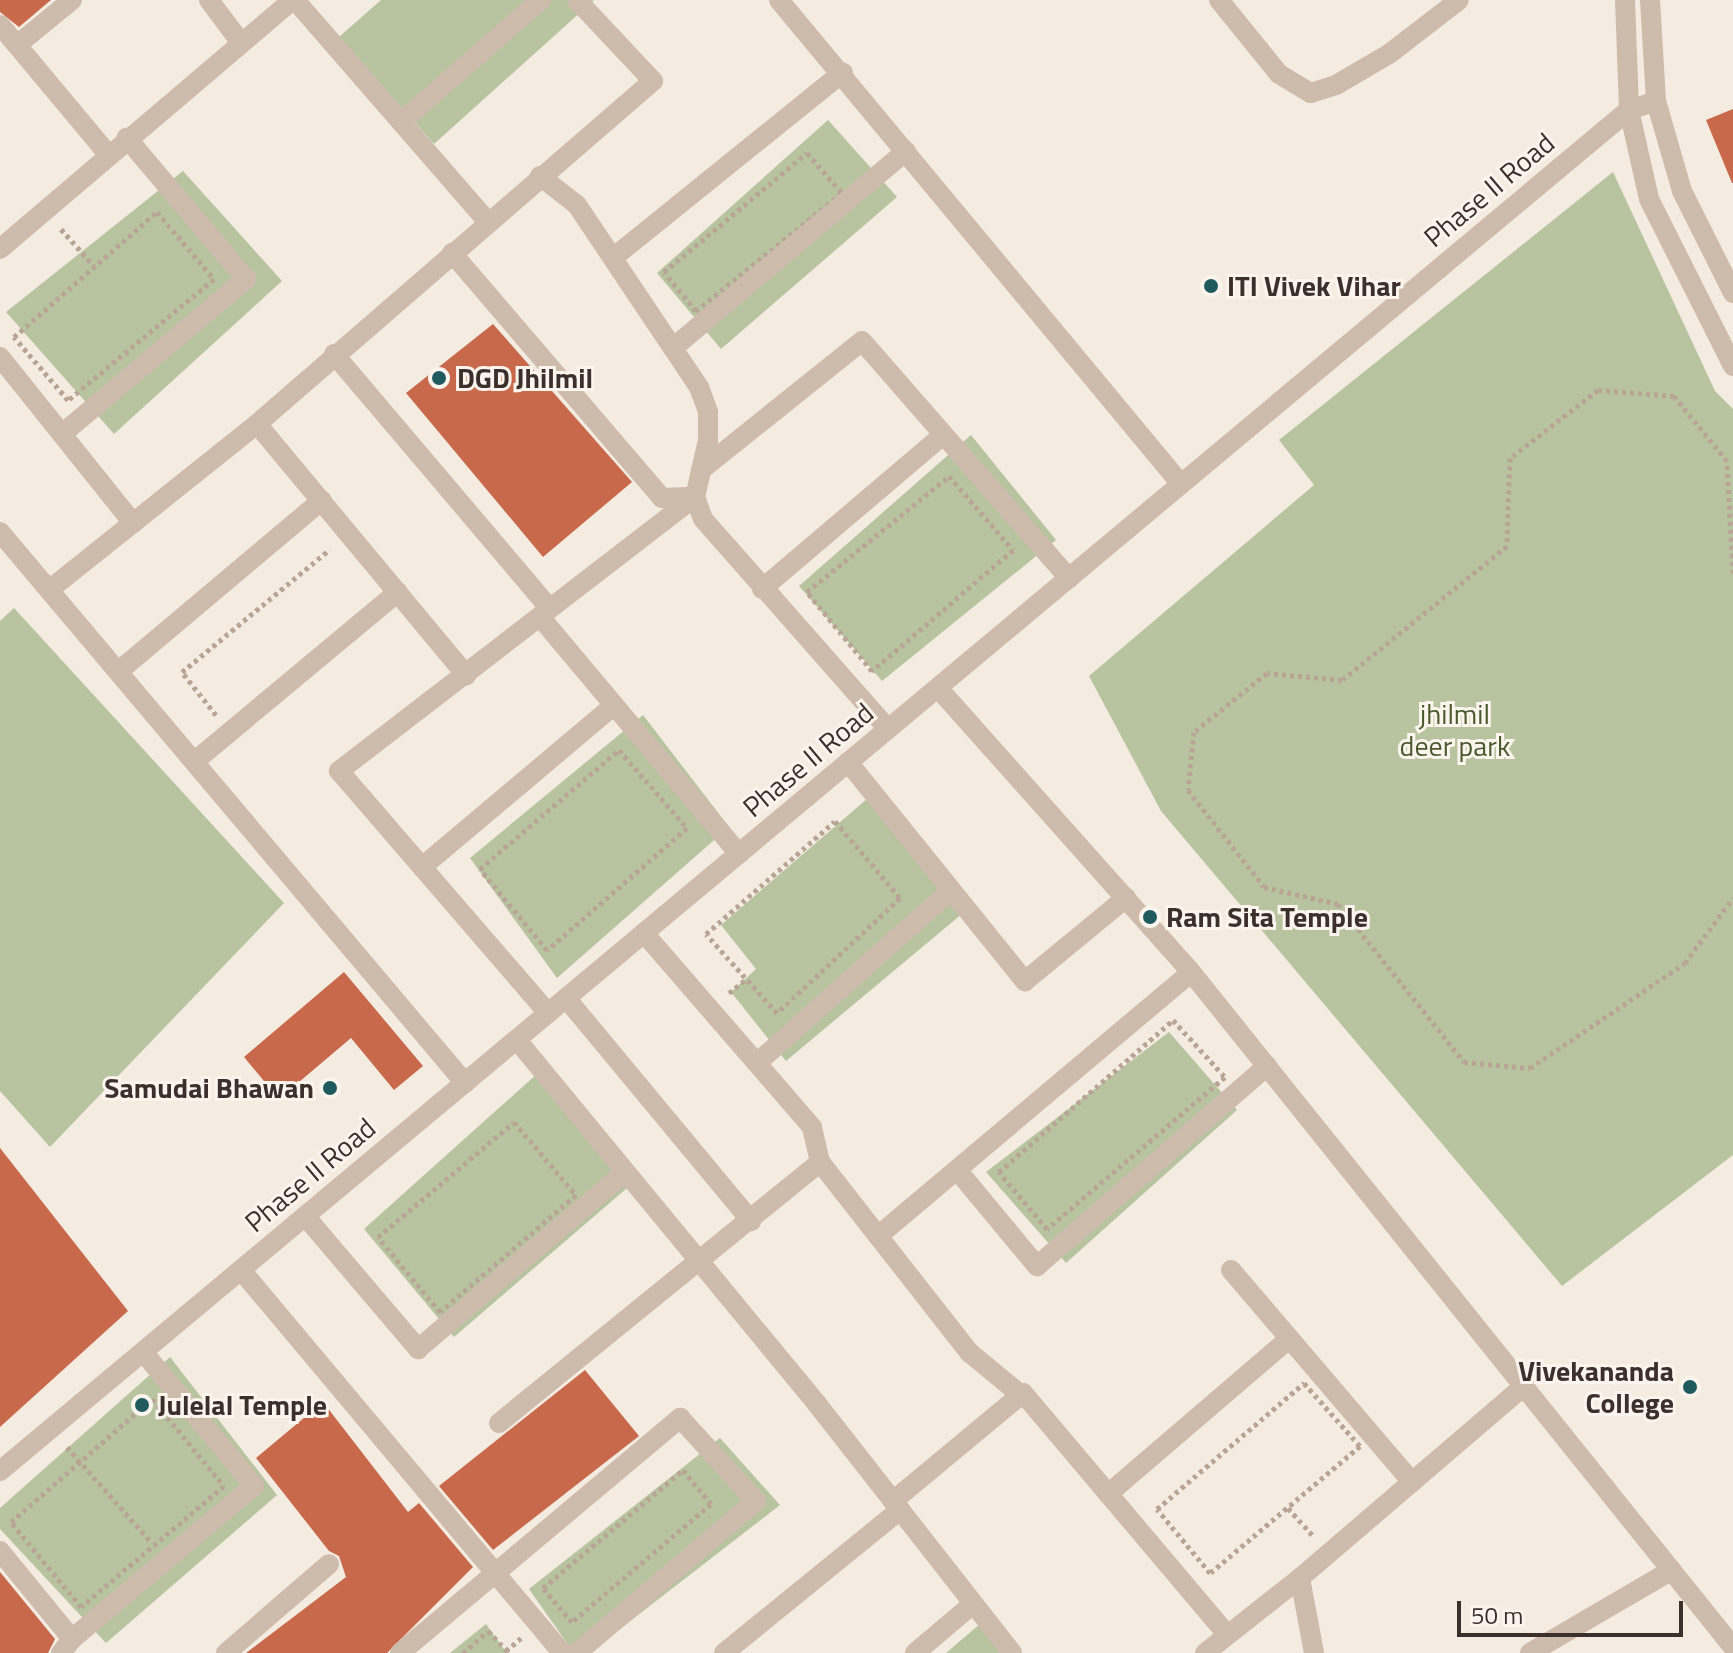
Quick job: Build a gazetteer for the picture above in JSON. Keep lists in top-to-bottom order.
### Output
{
  "streets": {
    "street": ["Phase II Road"]
  },
  "parks": ["jhilmil deer park"],
  "places": [
    "ITI Vivek Vihar",
    "DGD Jhilmil",
    "Ram Sita Temple",
    "Samudai Bhawan",
    "Vivekananda College",
    "Julelal Temple"
  ],
  "scale_bar": "50 m"
}
